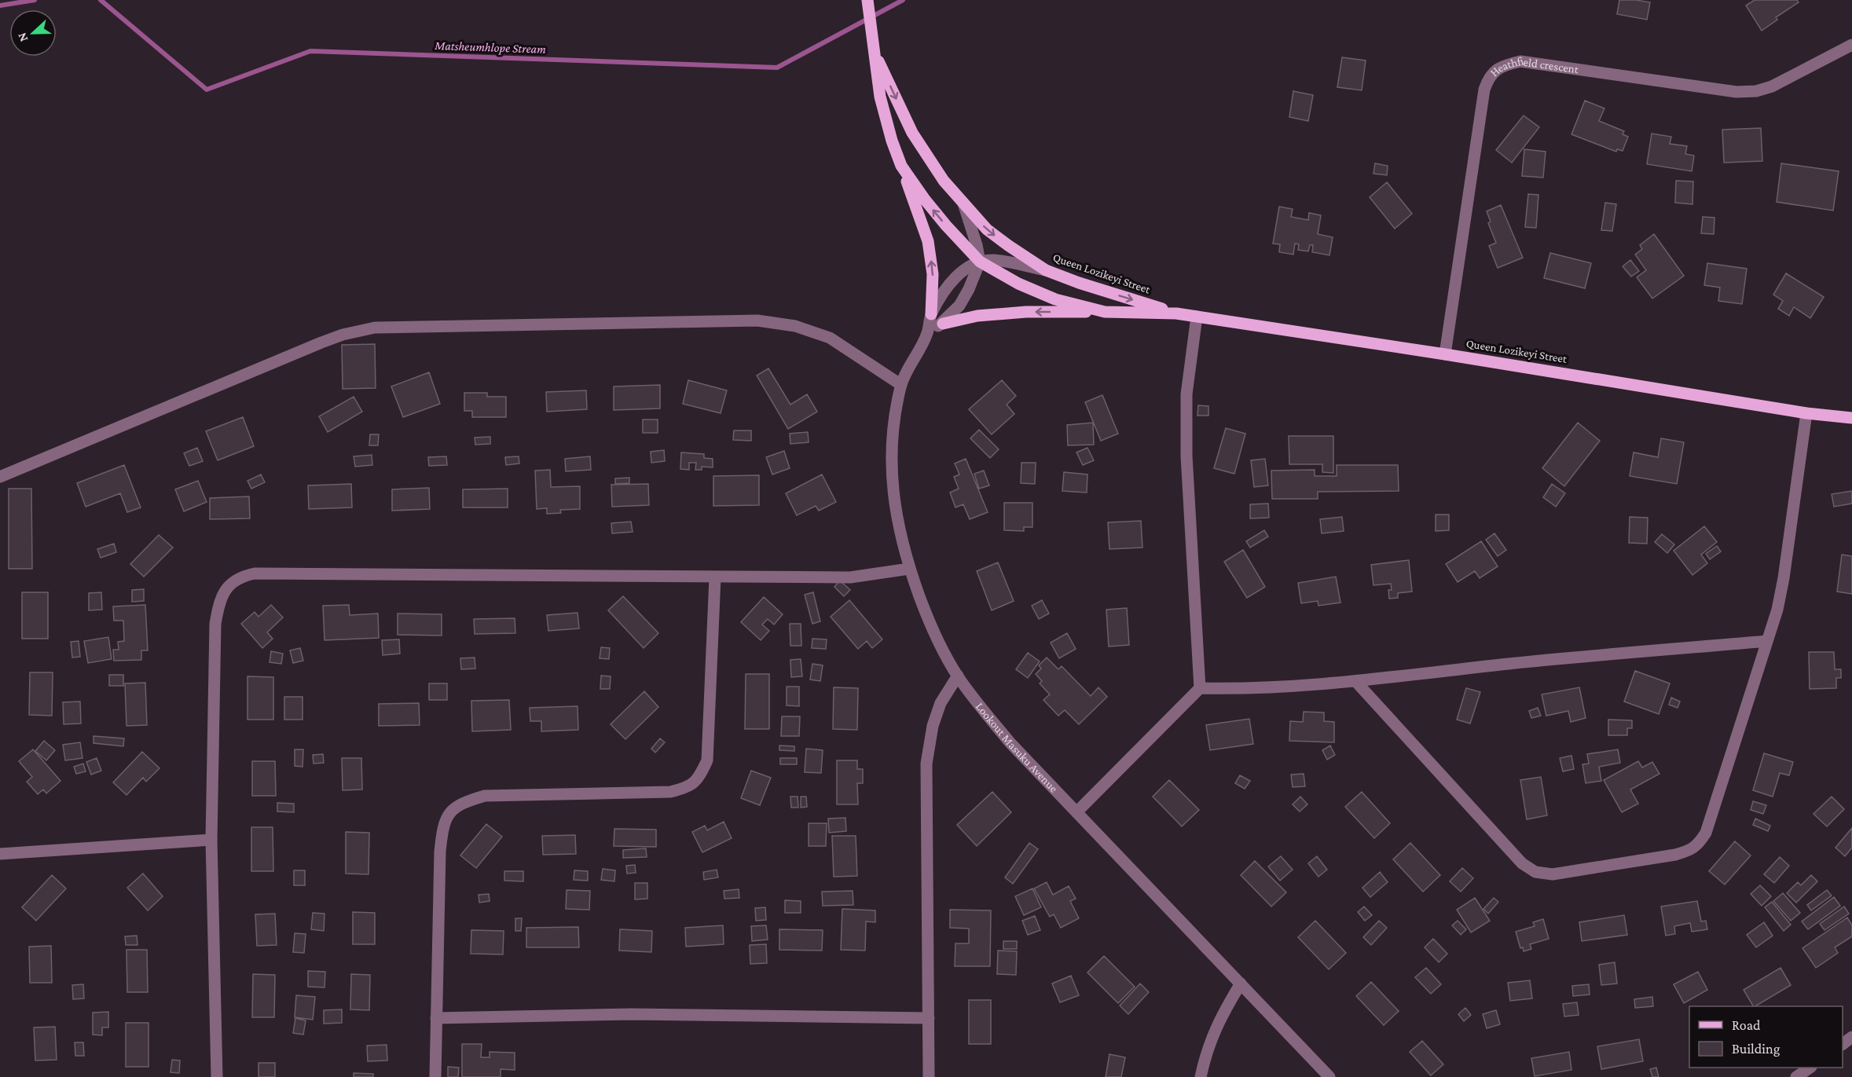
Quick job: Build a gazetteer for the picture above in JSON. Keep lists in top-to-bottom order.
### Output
{
  "streets": {
    "main road": ["Queen Lozikeyi Street"],
    "street": ["Heathfield crescent", "Lookout Masuku Avenue"]
  },
  "crossings": [
    ["Heathfield crescent", "Queen Lozikeyi Street"],
    ["Queen Lozikeyi Street", "Lookout Masuku Avenue"]
  ],
  "water": ["Matsheumhlope Stream"],
  "legend": ["Road", "Building"],
  "north": "left"
}
